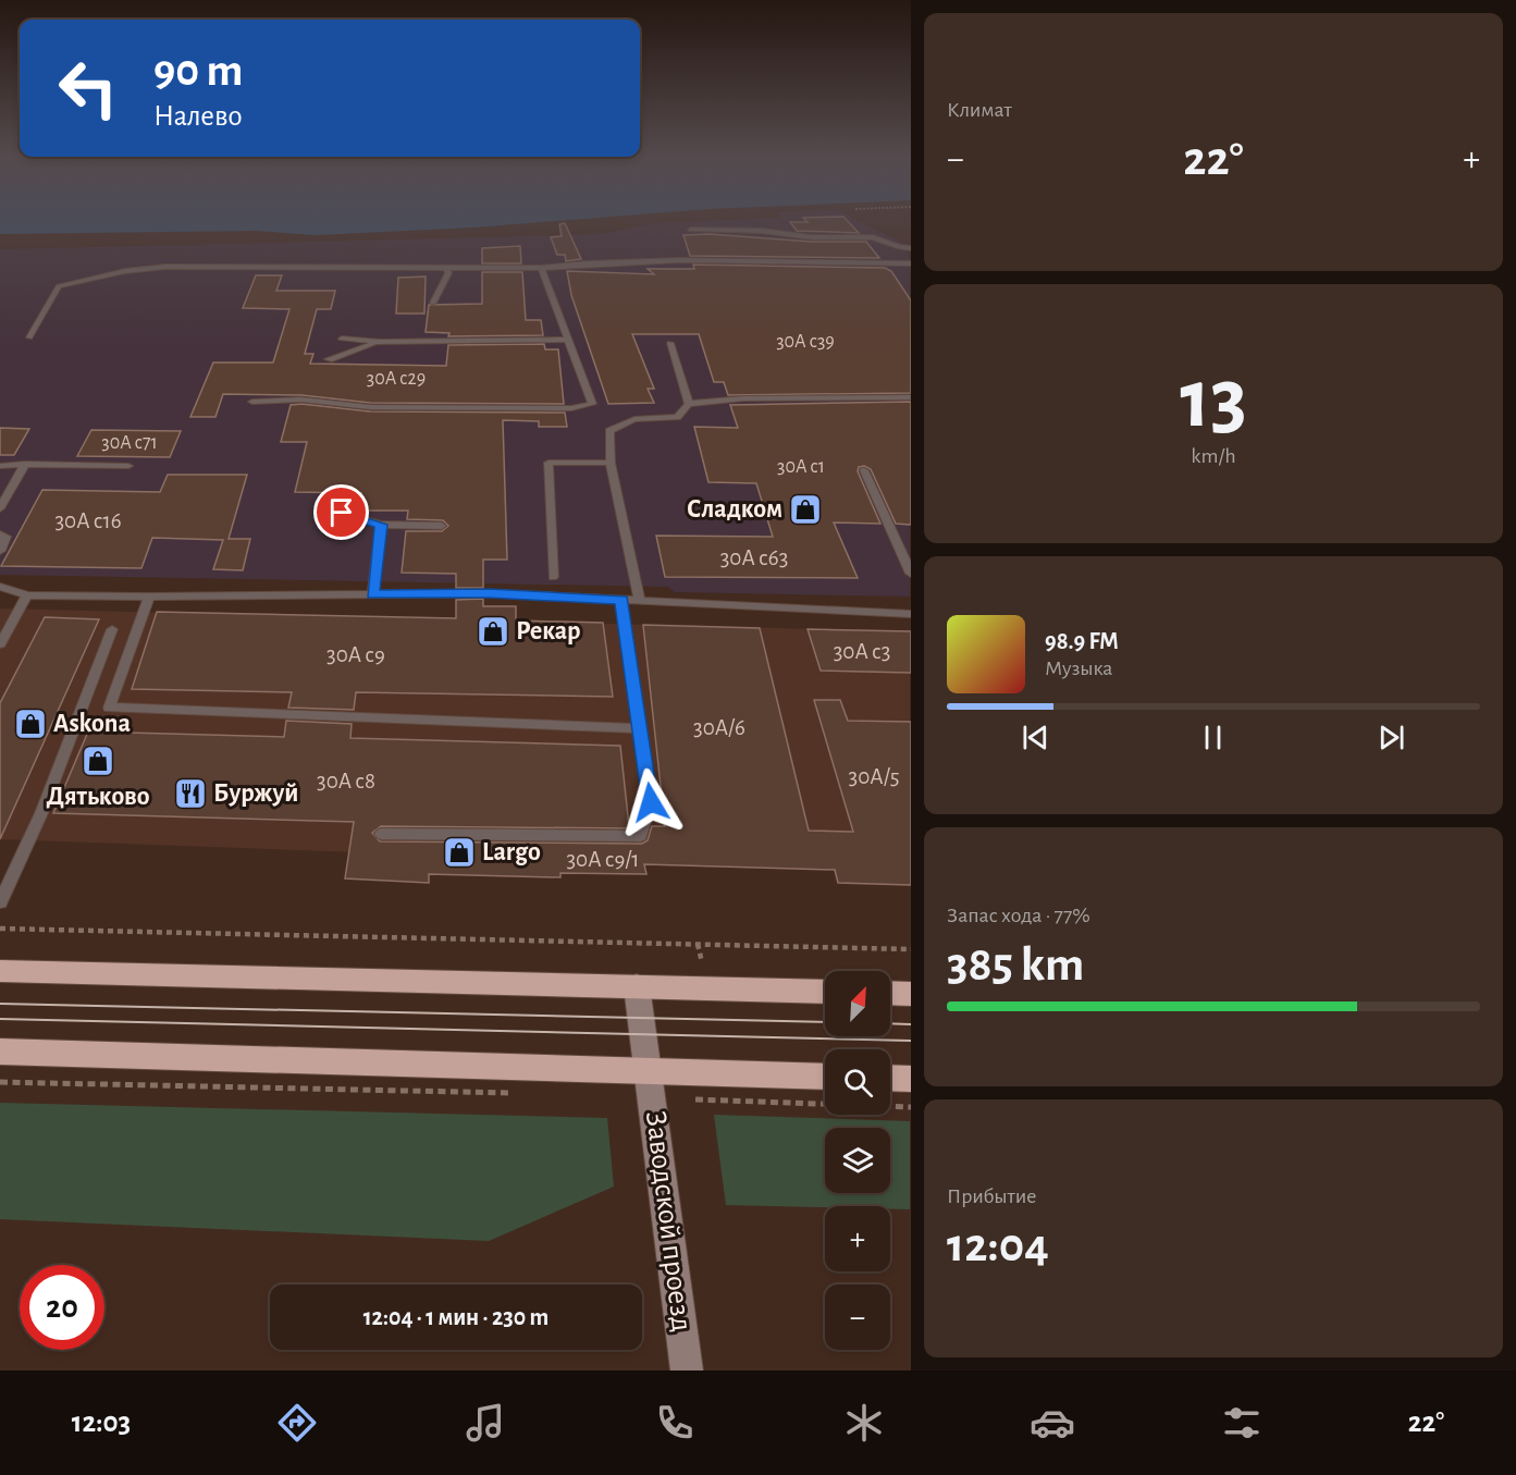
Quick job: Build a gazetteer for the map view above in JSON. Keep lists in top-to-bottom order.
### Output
{
  "streets": {
    "street": ["Заводской проезд"]
  },
  "places": {
    "shop": [
      "Сладком",
      "Рекар",
      "Askona",
      "Дятьково",
      "Largo"
    ],
    "restaurant": ["Буржуй"]
  },
  "house_numbers": [
    "30А с39",
    "30А с29",
    "30А с71",
    "30А с1",
    "30А с16",
    "30А с63",
    "30А с3",
    "30А с9",
    "30А/6",
    "30А/5",
    "30А с8",
    "30А с9/1"
  ],
  "north": "top right",
  "page": {
    "tile": [
      "Климат",
      ["13", "km/h"],
      ["Запас хода · 77%", "385 km"],
      ["Прибытие", "12:04"]
    ],
    "turn": ["90 m", "Налево"],
    "heat": ["−", "22°", "+"],
    "song": ["98.9 FM", "Музыка"],
    "map_buttons": ["+", "−"],
    "limit": "20",
    "trip": "12:04 · 1 мин · 230 m",
    "tabs": ["12:03", "22°"]
  }
}
